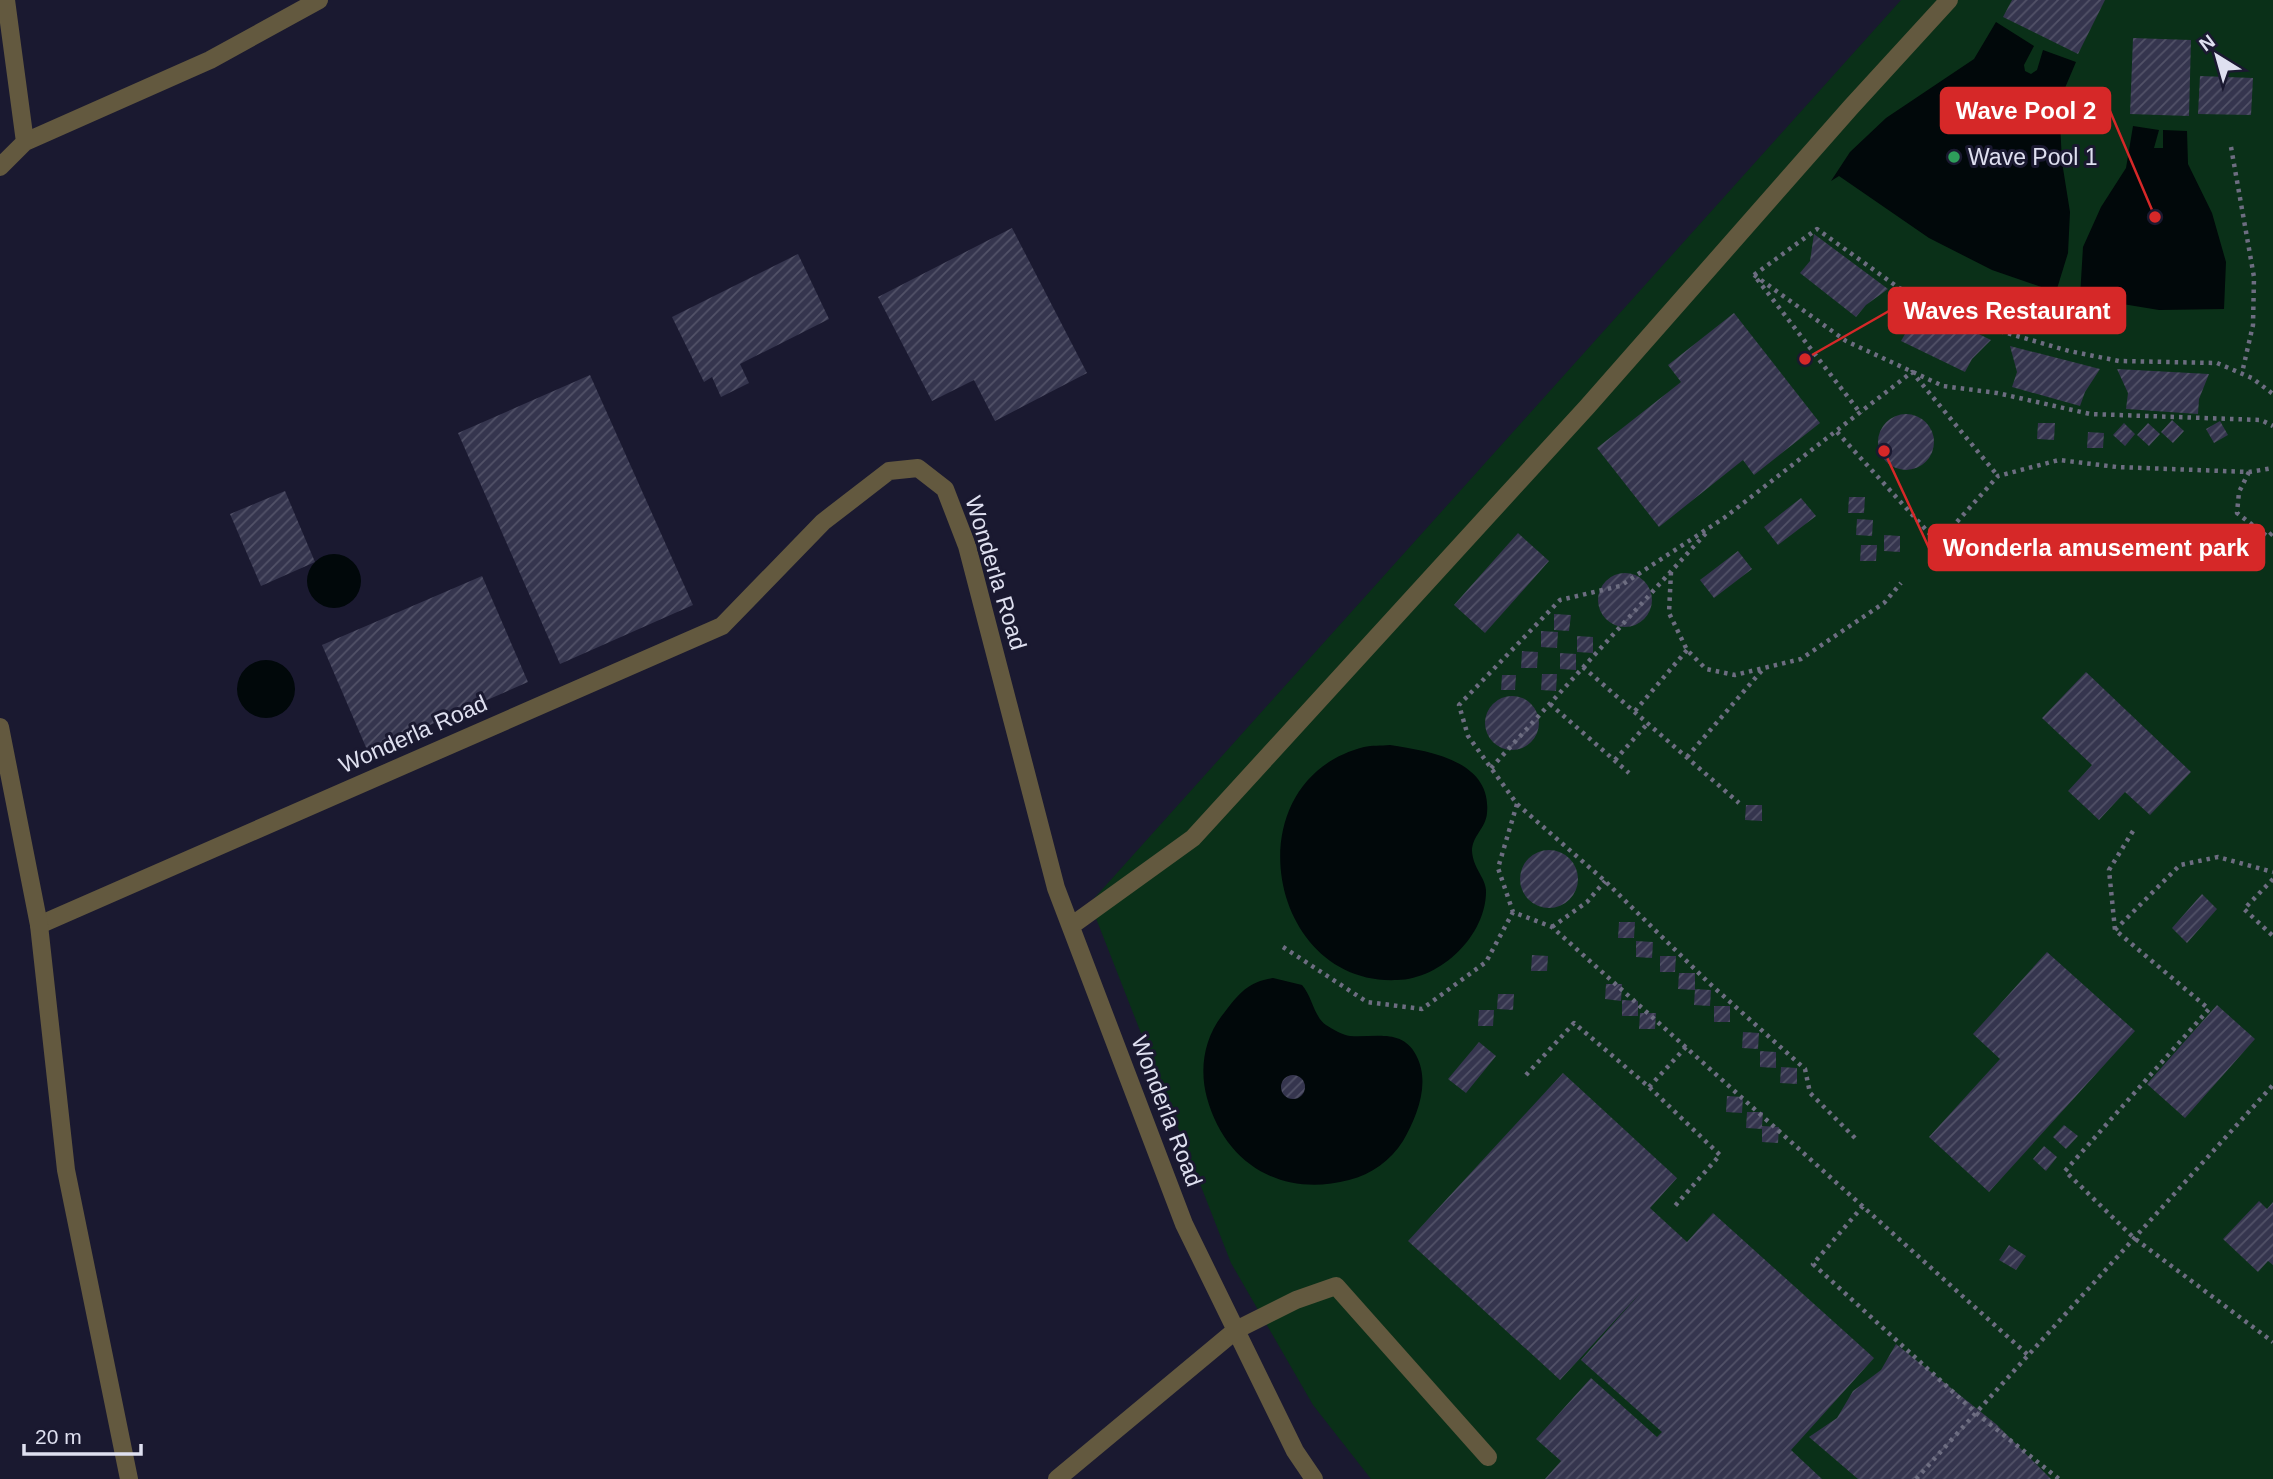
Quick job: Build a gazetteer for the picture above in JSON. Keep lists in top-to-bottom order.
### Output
{
  "streets": {
    "street": ["Wonderla Road"]
  },
  "places": [
    "Wave Pool 1",
    "Wave Pool 2",
    "Waves Restaurant",
    "Wonderla amusement park"
  ],
  "scale_bar": "20 m",
  "north": "top left"
}
